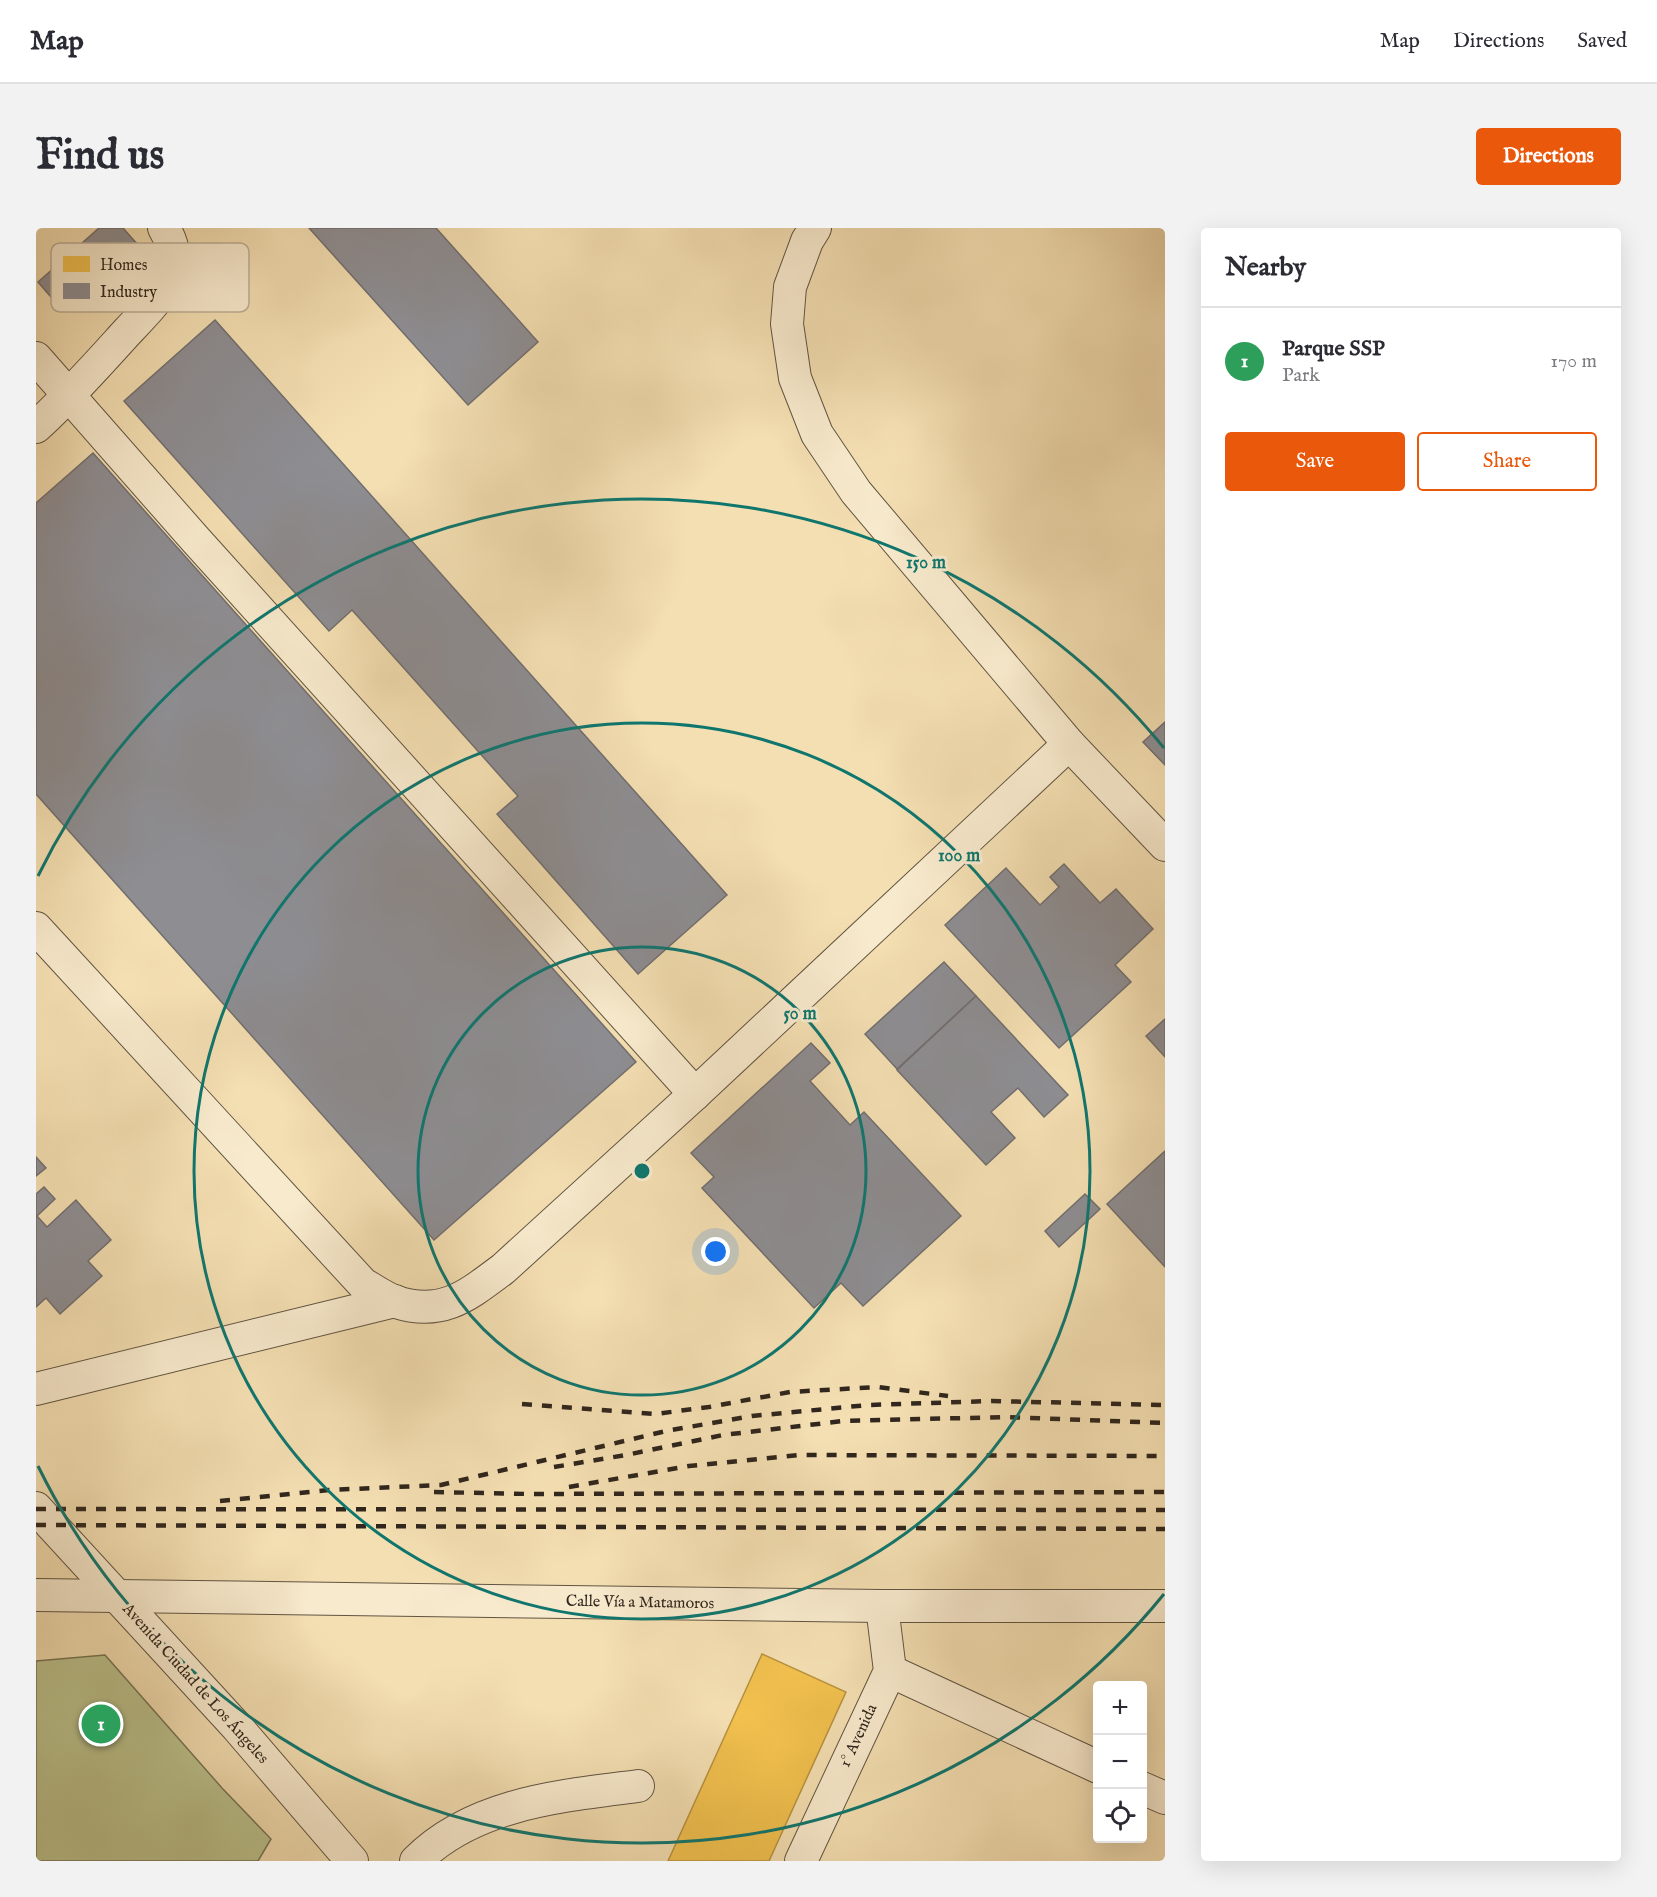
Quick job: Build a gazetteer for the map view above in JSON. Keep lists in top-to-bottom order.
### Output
{
  "streets": {
    "street": ["Calle Vía a Matamoros", "Avenida Ciudad de Los Ángeles", "1° Avenida"]
  },
  "crossings": [
    ["Calle Vía a Matamoros", "Avenida Ciudad de Los Ángeles"]
  ],
  "legend": ["Homes", "Industry"],
  "page": {
    "header": "Map",
    "nav": ["Map", "Directions", "Saved"],
    "buttons": [
      "Directions",
      ["Save", "Share"]
    ],
    "title": "Find us",
    "heading": "Nearby",
    "list": [
      {
        "mark": "1",
        "name": "Parque SSP",
        "note": "Park",
        "value": "170 m"
      }
    ],
    "map_buttons": ["+", "−"],
    "pins": "1"
  },
  "rings": ["150 m", "100 m", "50 m"]
}
